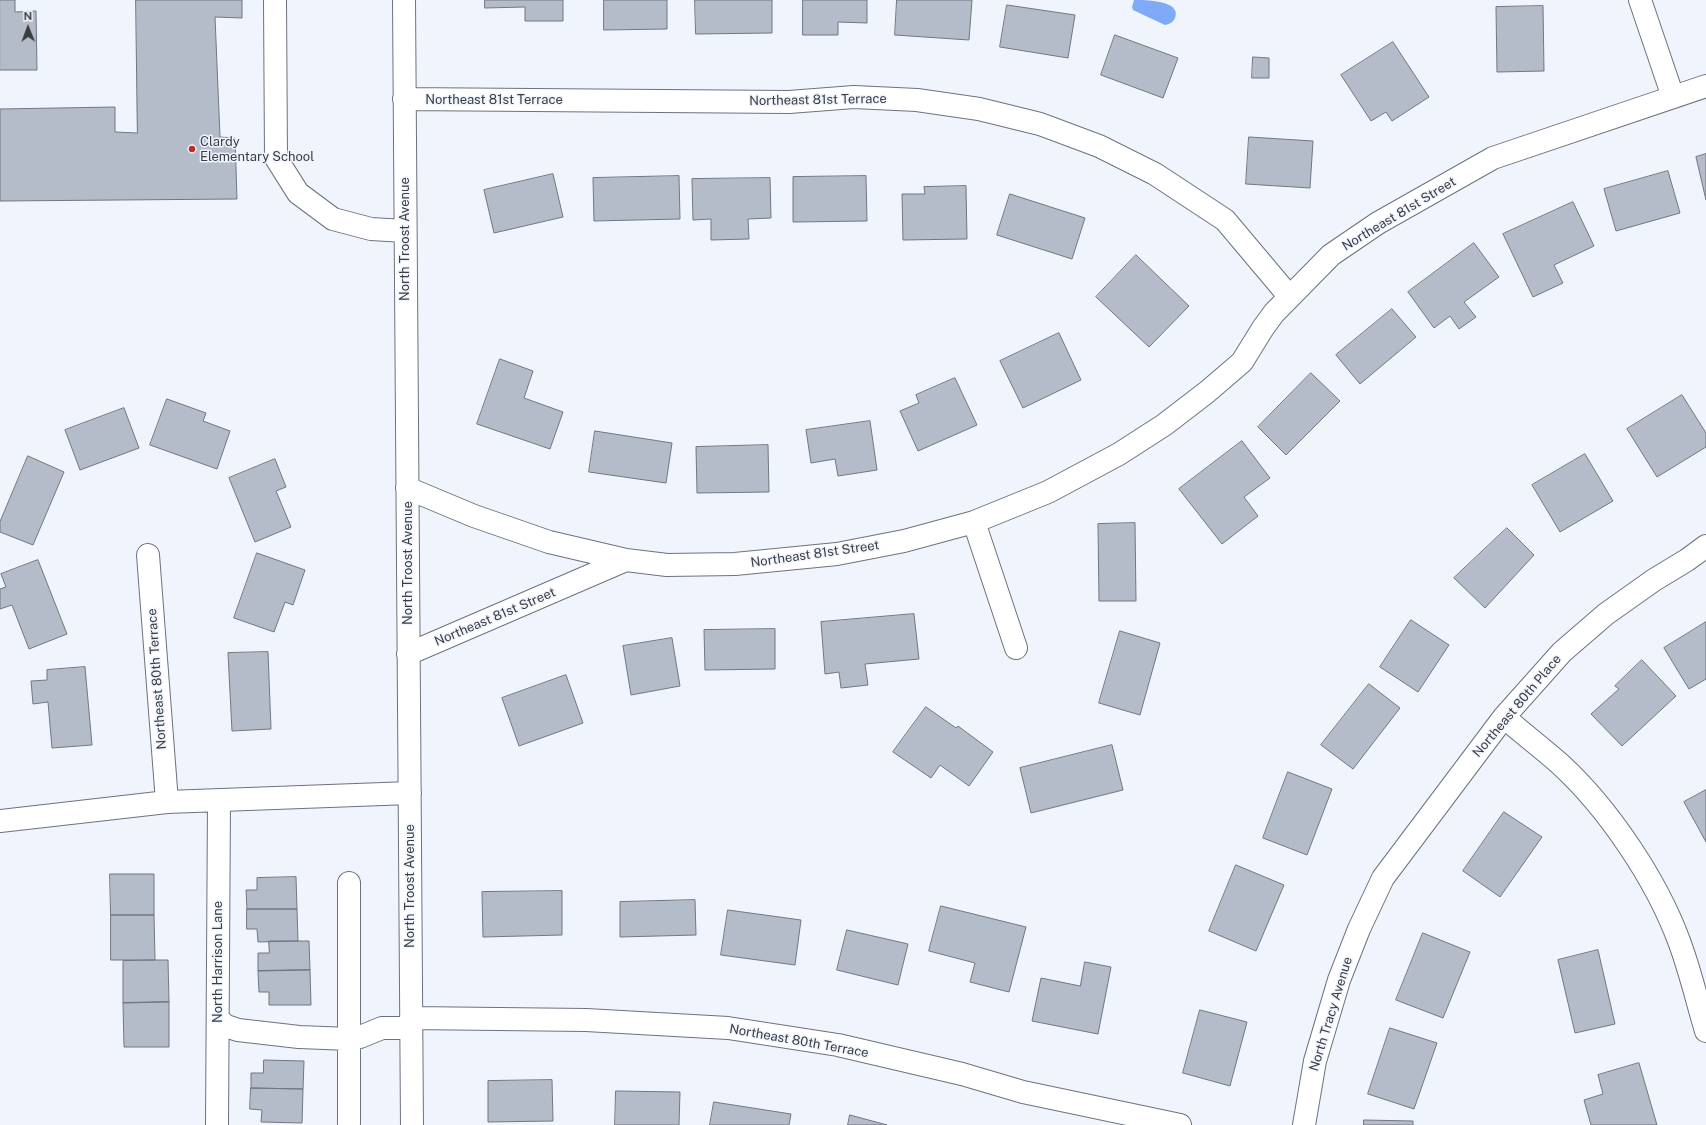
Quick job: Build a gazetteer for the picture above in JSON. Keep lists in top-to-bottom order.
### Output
{
  "streets": {
    "street": [
      "Northeast 81st Terrace",
      "Northeast 81st Street",
      "North Troost Avenue",
      "Northeast 80th Terrace",
      "Northeast 80th Place",
      "North Harrison Lane",
      "North Tracy Avenue"
    ]
  },
  "crossings": [
    ["Northeast 81st Terrace", "Northeast 81st Street"],
    ["Northeast 81st Terrace", "North Troost Avenue"],
    ["Northeast 81st Street", "North Troost Avenue"],
    ["North Troost Avenue", "Northeast 80th Terrace"],
    ["Northeast 80th Place", "North Tracy Avenue"]
  ],
  "places": ["Clardy Elementary School"],
  "north": "top"
}
